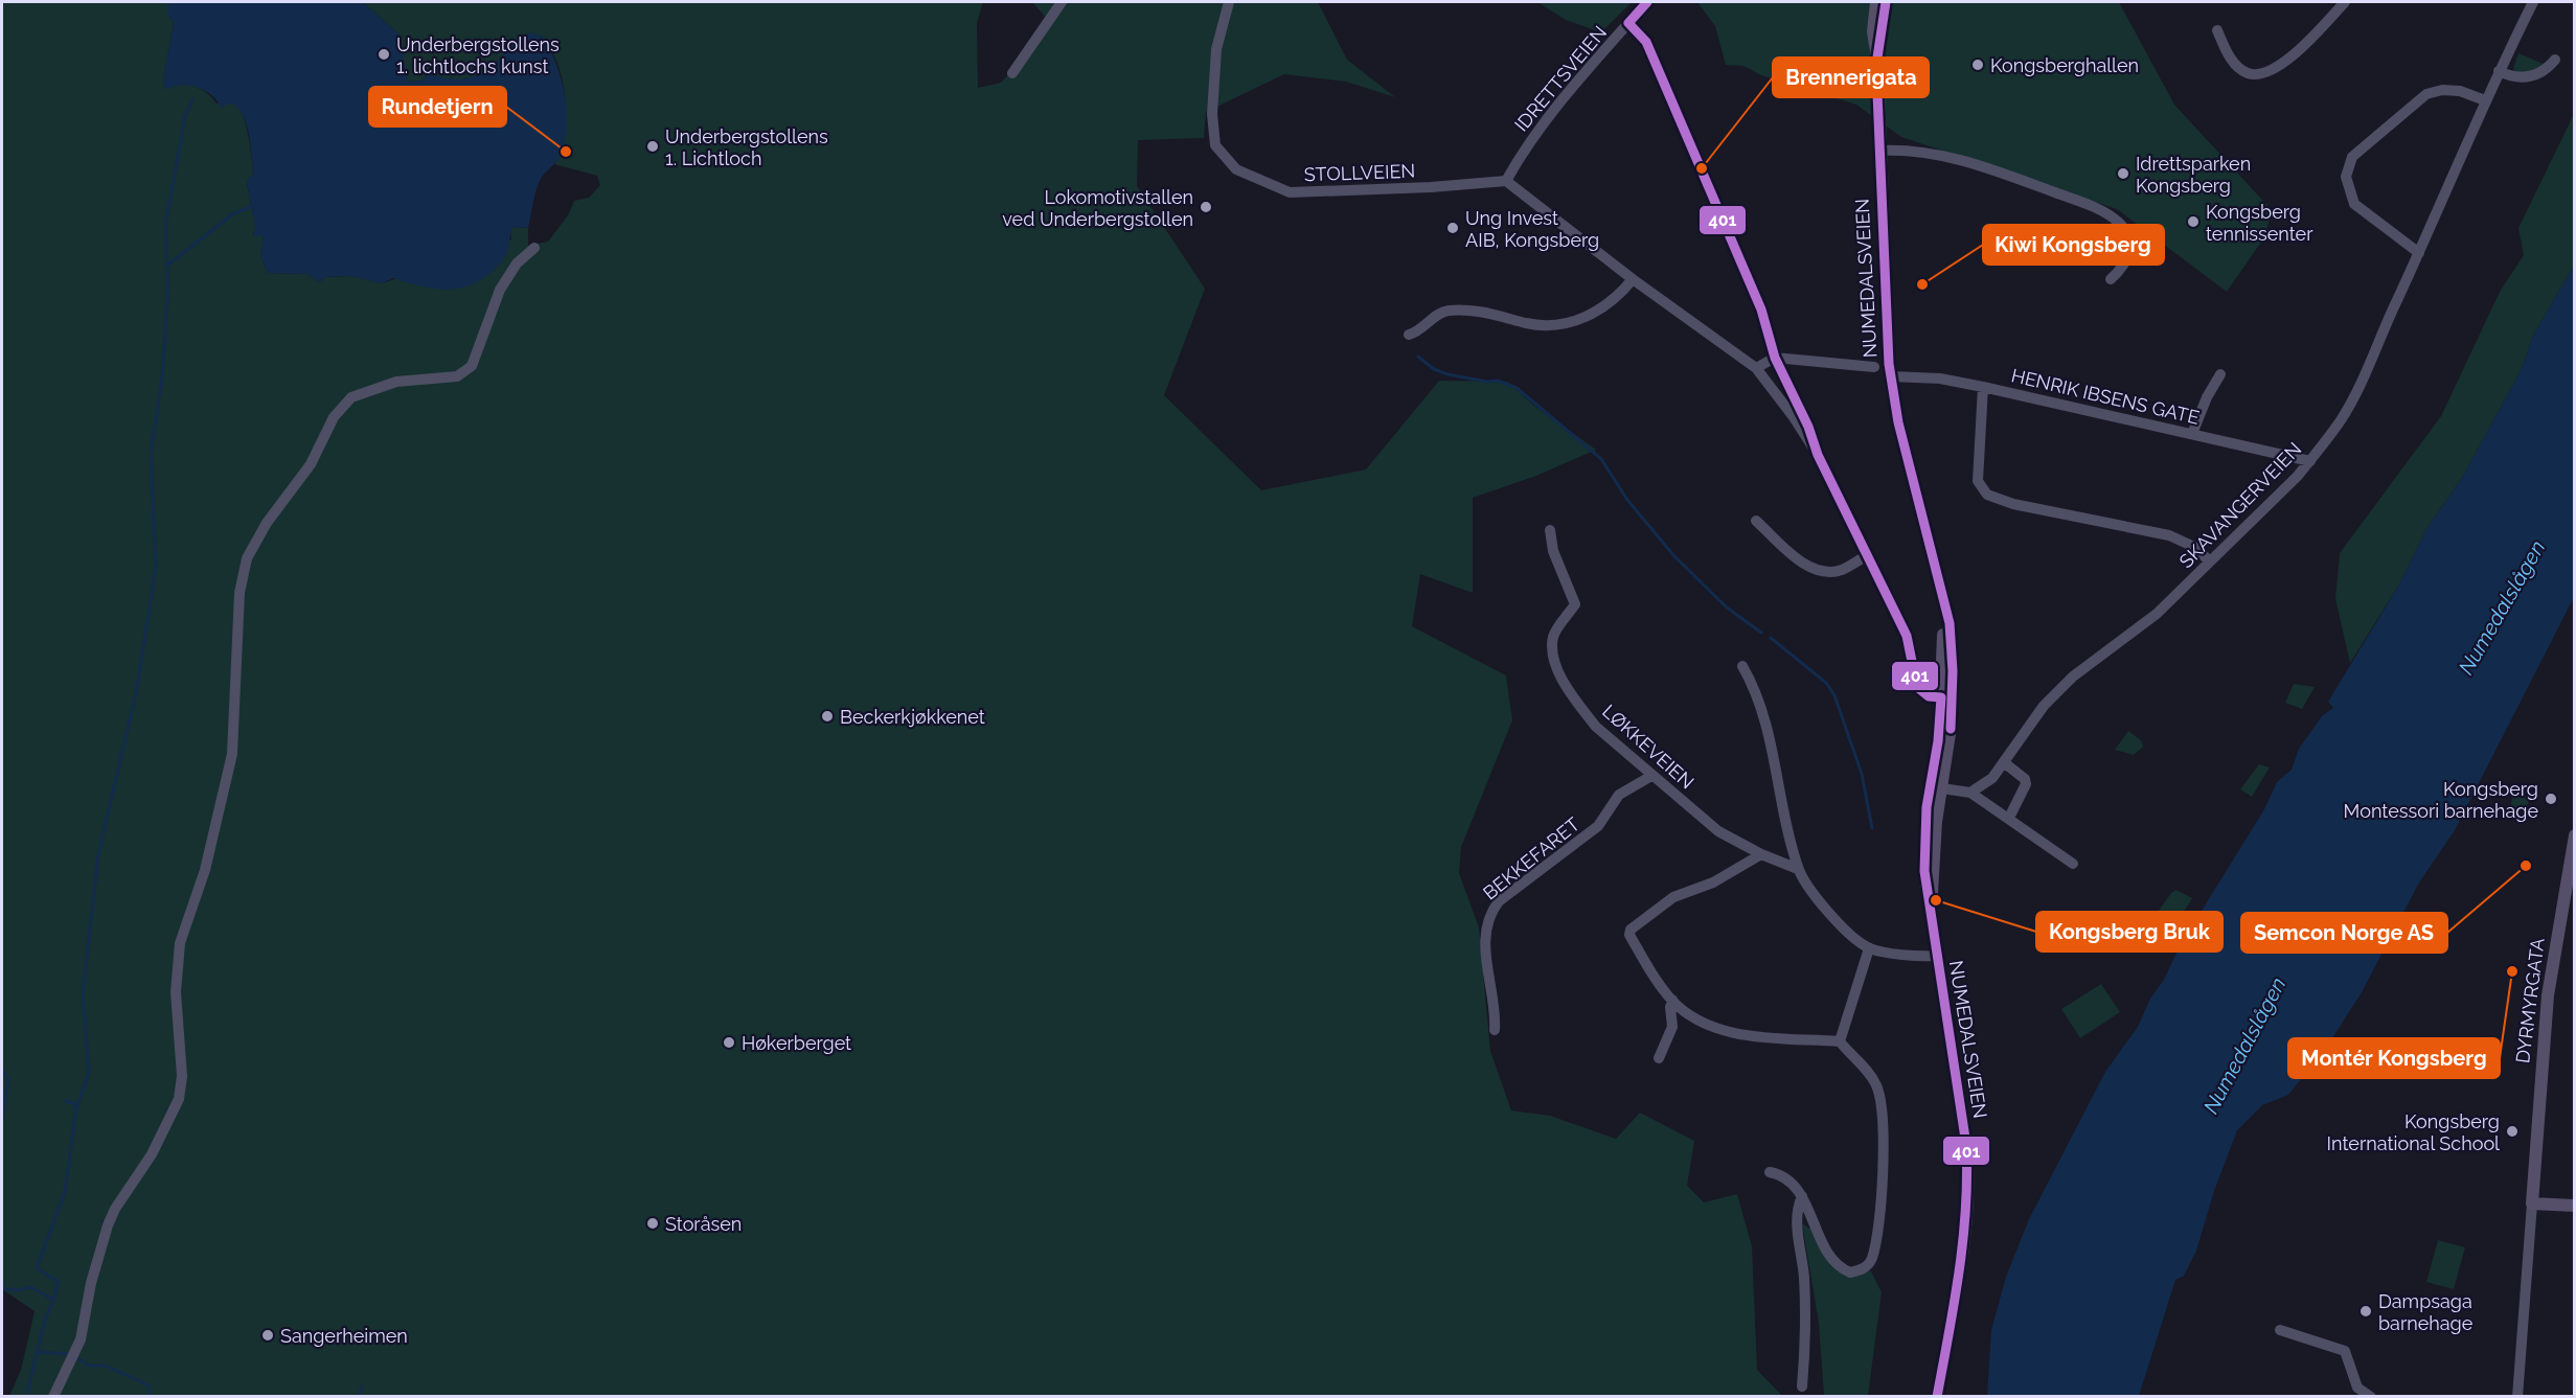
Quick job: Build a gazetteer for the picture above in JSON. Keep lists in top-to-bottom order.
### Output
{
  "streets": {
    "main road": ["NUMEDALSVEIEN", "DYRMYRGATA"],
    "street": [
      "IDRETTSVEIEN",
      "STOLLVEIEN",
      "HENRIK IBSENS GATE",
      "SKAVANGERVEIEN",
      "LØKKEVEIEN",
      "BEKKEFARET"
    ]
  },
  "crossings": [
    ["IDRETTSVEIEN", "STOLLVEIEN"],
    ["NUMEDALSVEIEN", "HENRIK IBSENS GATE"],
    ["HENRIK IBSENS GATE", "SKAVANGERVEIEN"],
    ["LØKKEVEIEN", "BEKKEFARET"]
  ],
  "water": ["Numedalslågen"],
  "places": [
    "Underbergstollens 1. lichtlochs kunst",
    "Kongsberghallen",
    "Underbergstollens 1. Lichtloch",
    "Rundetjern",
    "Brennerigata",
    "Idrettsparken Kongsberg",
    "Lokomotivstallen ved Underbergstollen",
    "Kongsberg tennissenter",
    "Ung Invest AIB, Kongsberg",
    "Kiwi Kongsberg",
    "Beckerkjøkkenet",
    "Kongsberg Montessori barnehage",
    "Semcon Norge AS",
    "Kongsberg Bruk",
    "Montér Kongsberg",
    "Høkerberget",
    "Kongsberg International School",
    "Storåsen",
    "Dampsaga barnehage",
    "Sangerheimen"
  ],
  "lines": ["transit line 401"]
}
